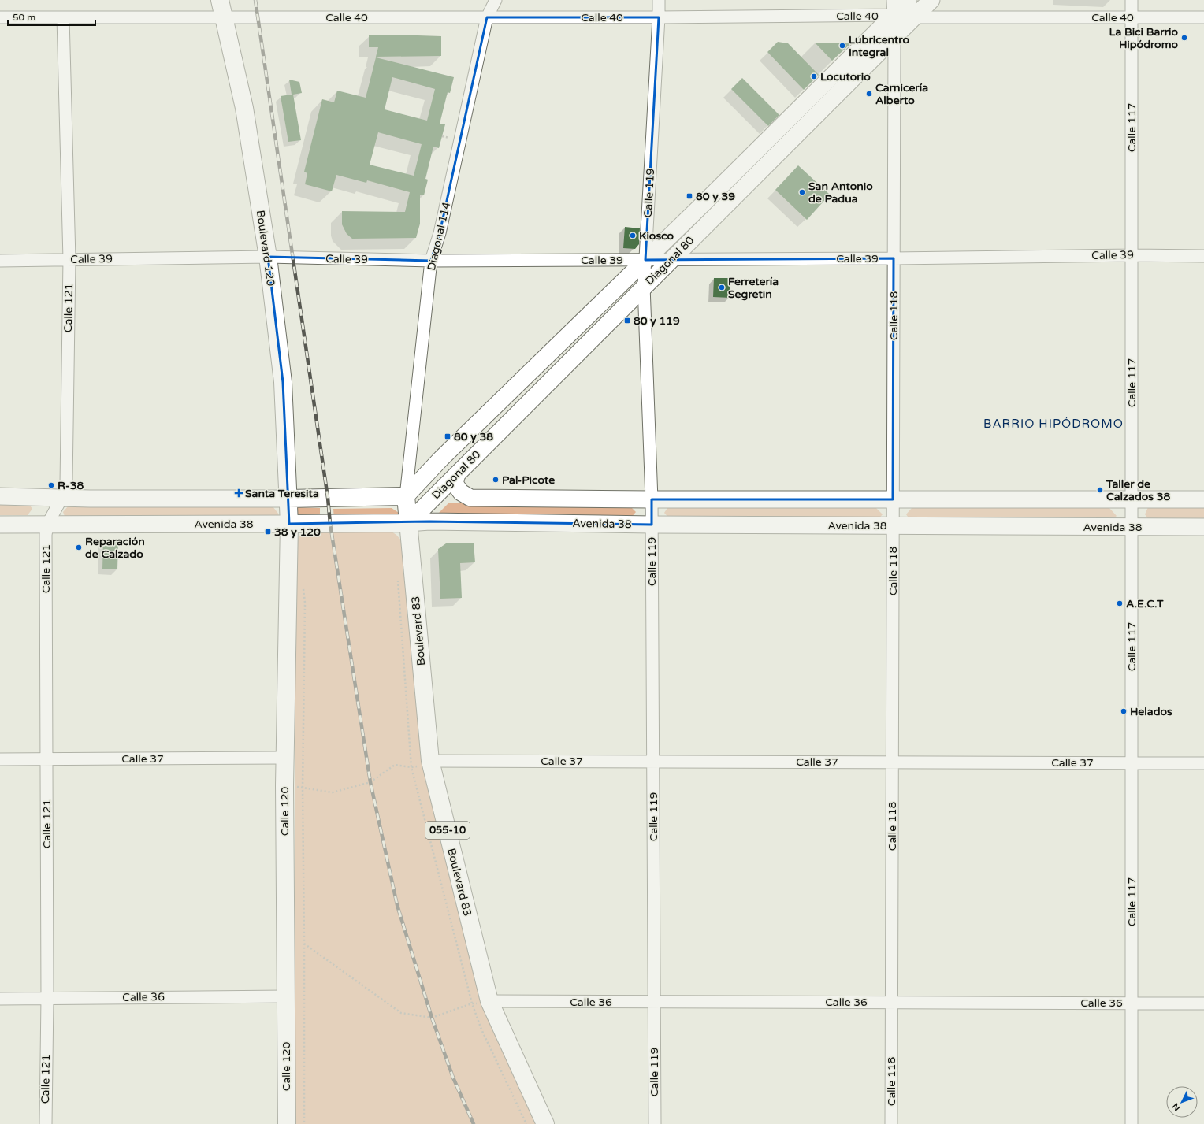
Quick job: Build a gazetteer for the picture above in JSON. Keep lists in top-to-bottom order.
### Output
{
  "streets": {
    "main road": [
      "Boulevard 120",
      "Diagonal 80",
      "Avenida 38",
      "Boulevard 83",
      "Calle 120",
      "055-10"
    ],
    "street": [
      "Calle 40",
      "Calle 117",
      "Calle 119",
      "Diagonal 114",
      "Calle 39",
      "Calle 121",
      "Calle 118",
      "Calle 37",
      "Calle 36"
    ]
  },
  "crossings": [
    ["Calle 40", "Calle 117"],
    ["Calle 40", "Calle 119"],
    ["Calle 40", "Diagonal 114"],
    ["Calle 40", "Boulevard 120"],
    ["Calle 40", "Diagonal 80"],
    ["Calle 40", "Calle 121"],
    ["Calle 40", "Calle 118"],
    ["Calle 117", "Calle 39"],
    ["Calle 117", "Avenida 38"],
    ["Calle 117", "Calle 37"],
    ["Calle 117", "Calle 36"],
    ["Calle 119", "Calle 39"],
    ["Calle 119", "Diagonal 80"],
    ["Calle 119", "Avenida 38"],
    ["Calle 119", "Calle 37"],
    ["Calle 119", "Calle 36"],
    ["Diagonal 114", "Calle 39"],
    ["Diagonal 114", "Diagonal 80"],
    ["Diagonal 114", "Boulevard 83"],
    ["Boulevard 120", "Calle 39"],
    ["Boulevard 120", "Calle 120"],
    ["Calle 39", "Diagonal 80"],
    ["Calle 39", "Calle 121"],
    ["Calle 39", "Calle 118"],
    ["Diagonal 80", "Calle 118"],
    ["Diagonal 80", "Avenida 38"],
    ["Diagonal 80", "Boulevard 83"],
    ["Calle 121", "Avenida 38"],
    ["Calle 121", "Calle 37"],
    ["Calle 121", "Calle 36"],
    ["Calle 118", "Avenida 38"],
    ["Calle 118", "Calle 37"],
    ["Calle 118", "Calle 36"],
    ["Avenida 38", "Boulevard 83"],
    ["Avenida 38", "Calle 120"],
    ["Boulevard 83", "Calle 37"],
    ["Boulevard 83", "Calle 36"],
    ["Calle 37", "Calle 120"],
    ["Calle 120", "Calle 36"]
  ],
  "districts": ["BARRIO HIPÓDROMO"],
  "places": {
    "other": [
      "La Bici Barrio Hipódromo",
      "Lubricentro Integral",
      "Locutorio",
      "Carnicería Alberto",
      "San Antonio de Padua",
      "Kiosco",
      "Ferretería Segretin",
      "Pal-Picote",
      "R-38",
      "Taller de Calzados 38",
      "Reparación de Calzado",
      "A.E.C.T",
      "Helados"
    ],
    "transit": [
      "80 y 39",
      "80 y 119",
      "80 y 38",
      "38 y 120"
    ],
    "health": ["Santa Teresita"]
  },
  "scale_bar": "50 m",
  "north": "bottom left"
}
